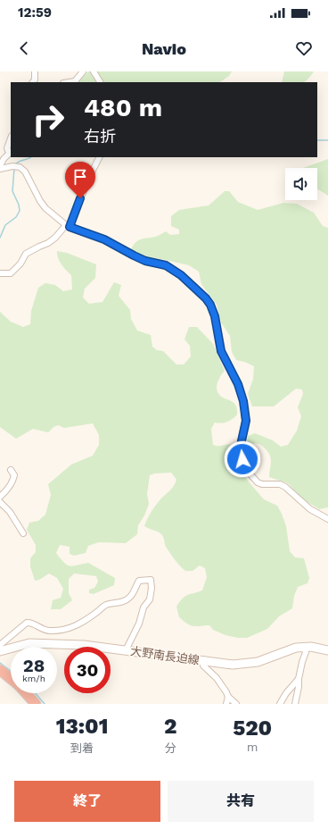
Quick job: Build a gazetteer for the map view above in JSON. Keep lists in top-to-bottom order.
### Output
{
  "streets": {
    "main road": ["大野南長迫線"]
  },
  "page": {
    "status": "12:59",
    "header": "Navio",
    "turn": ["480 m", "右折"],
    "speed": "28 km/h",
    "limit": "30",
    "eta": [
      "13:01",
      "到着",
      "2",
      "分",
      "520",
      "m"
    ],
    "buttons": ["終了", "共有"]
  }
}
